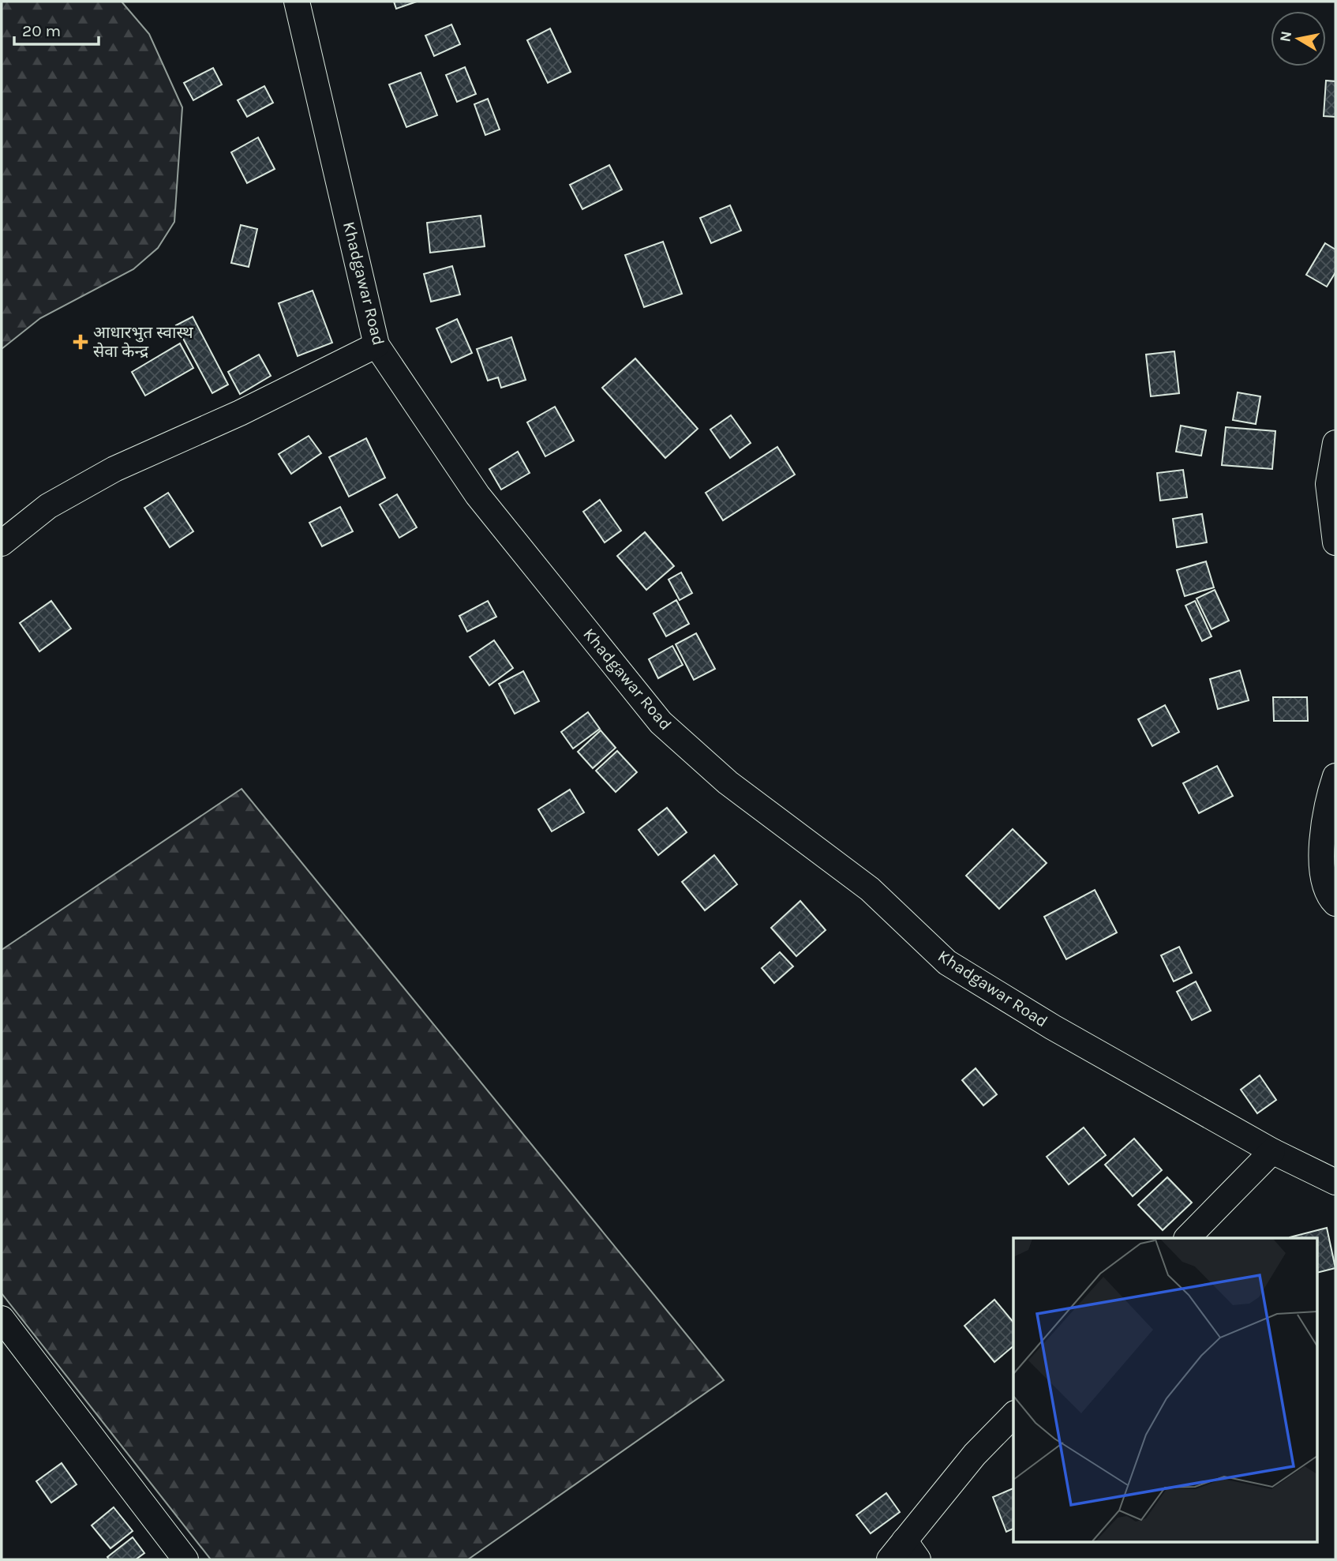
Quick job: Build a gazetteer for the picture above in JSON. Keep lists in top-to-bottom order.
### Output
{
  "streets": {
    "street": ["Khadgawar Road"]
  },
  "places": {
    "health": ["आधारभुत स्वास्थ सेवा केन्द्र"]
  },
  "scale_bar": "20 m",
  "north": "left"
}
